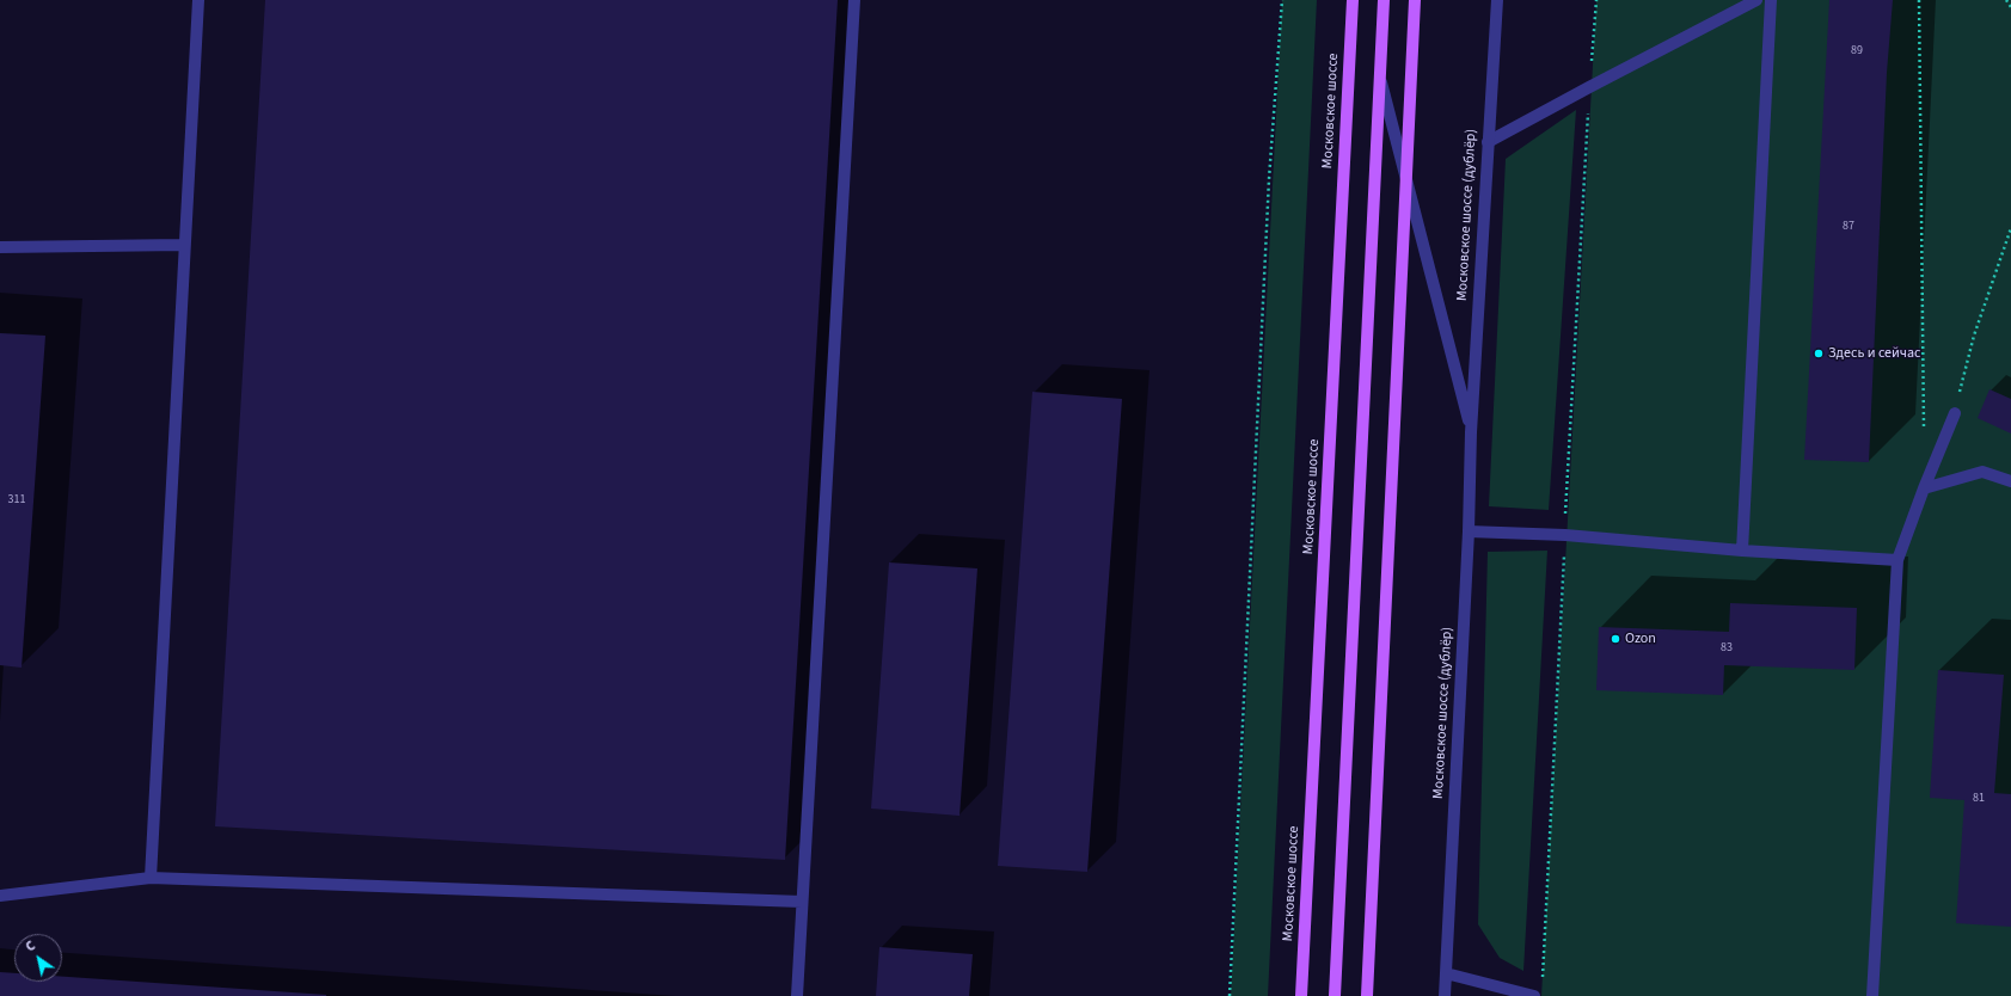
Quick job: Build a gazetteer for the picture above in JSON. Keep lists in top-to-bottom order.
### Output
{
  "streets": {
    "main road": ["Московское шоссе"],
    "street": ["Московское шоссе (дублёр)"]
  },
  "places": ["Здесь и сейчас", "Ozon"],
  "house_numbers": [
    "89",
    "87",
    "311",
    "83",
    "81"
  ],
  "north": "top left"
}
